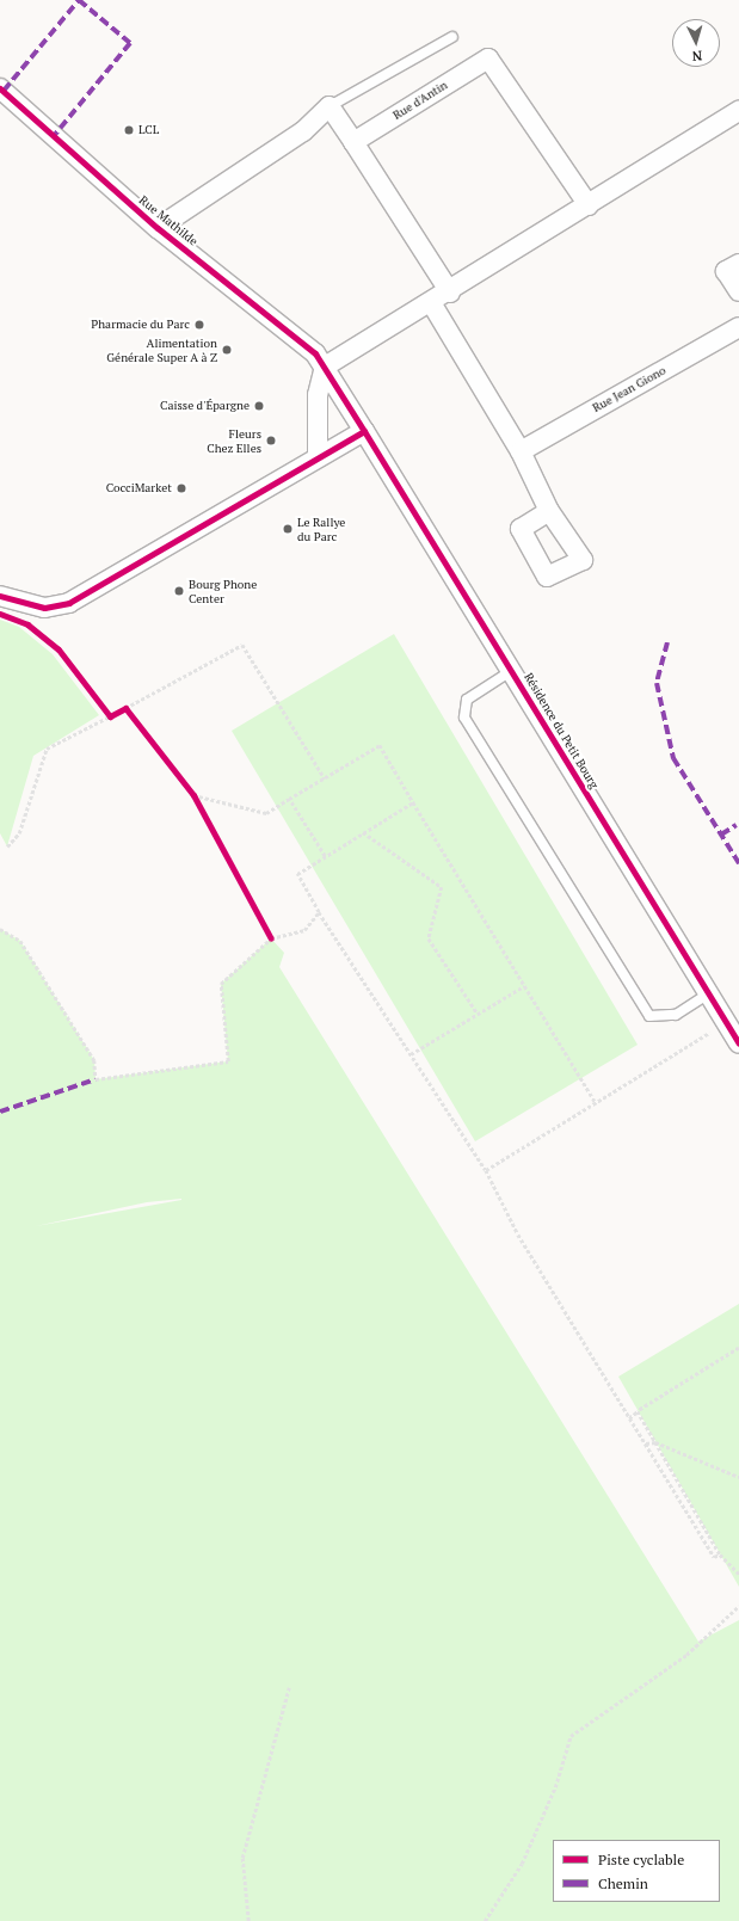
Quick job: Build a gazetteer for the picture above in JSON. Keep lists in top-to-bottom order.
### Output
{
  "streets": {
    "street": [
      "Rue d'Antin",
      "Rue Mathilde",
      "Rue Jean Giono",
      "Résidence du Petit Bourg"
    ]
  },
  "crossings": [
    ["Rue Mathilde", "Résidence du Petit Bourg"]
  ],
  "places": [
    "LCL",
    "Pharmacie du Parc",
    "Alimentation Générale Super A à Z",
    "Caisse d'Épargne",
    "Fleurs Chez Elles",
    "CocciMarket",
    "Le Rallye du Parc",
    "Bourg Phone Center"
  ],
  "legend": ["Piste cyclable", "Chemin"],
  "north": "bottom"
}
